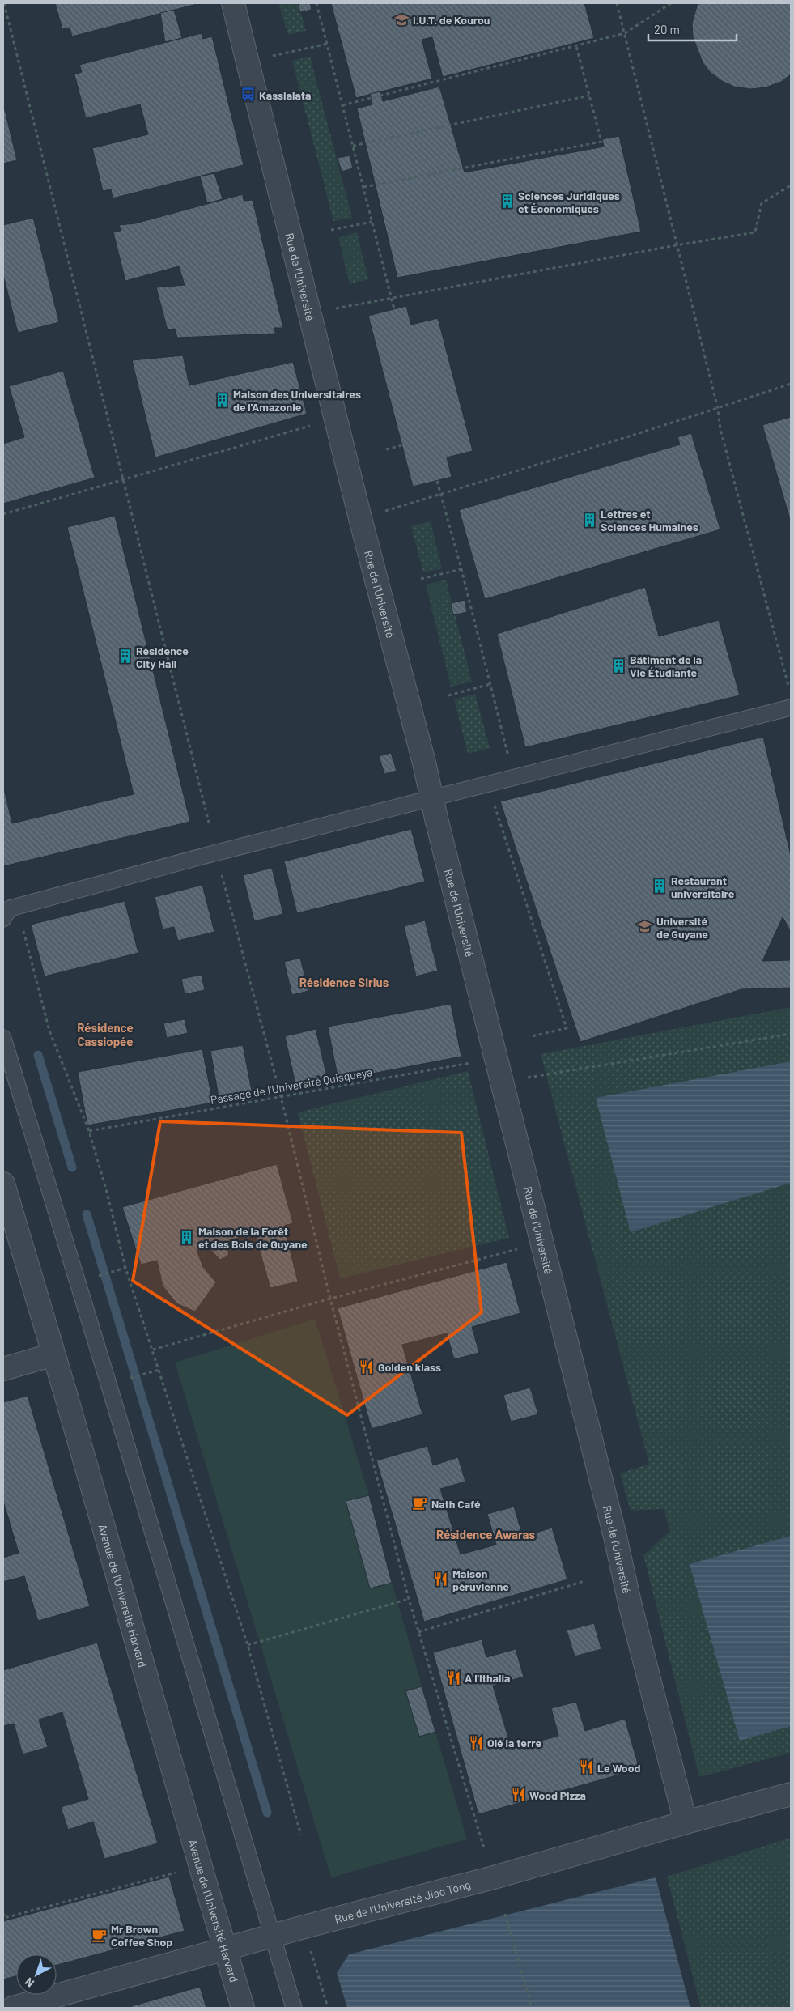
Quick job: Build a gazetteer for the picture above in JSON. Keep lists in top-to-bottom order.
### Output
{
  "streets": {
    "street": ["Rue de l'Université", "Avenue de l'Université Harvard", "Rue de l'Université Jiao Tong"],
    "path": ["Passage de l'Université Quisqueya"]
  },
  "crossings": [
    ["Rue de l'Université", "Passage de l'Université Quisqueya"],
    ["Rue de l'Université", "Rue de l'Université Jiao Tong"],
    ["Avenue de l'Université Harvard", "Rue de l'Université Jiao Tong"]
  ],
  "districts": ["Résidence Sirius", "Résidence Cassiopée", "Résidence Awaras"],
  "places": {
    "school or university": ["I.U.T. de Kourou", "Université de Guyane"],
    "bus stop": ["Kassialata"],
    "building": [
      "Sciences Juridiques et Économiques",
      "Maison des Universitaires de l'Amazonie",
      "Lettres et Sciences Humaines",
      "Résidence City Hall",
      "Bâtiment de la Vie Étudiante",
      "Restaurant universitaire",
      "Maison de la Forêt et des Bois de Guyane"
    ],
    "restaurant": [
      "Golden klass",
      "Maison péruvienne",
      "A l'Ithalia",
      "Olé la terre",
      "Le Wood",
      "Wood Pizza"
    ],
    "cafe": ["Nath Café", "Mr Brown Coffee Shop"]
  },
  "scale_bar": "20 m",
  "north": "bottom left"
}
